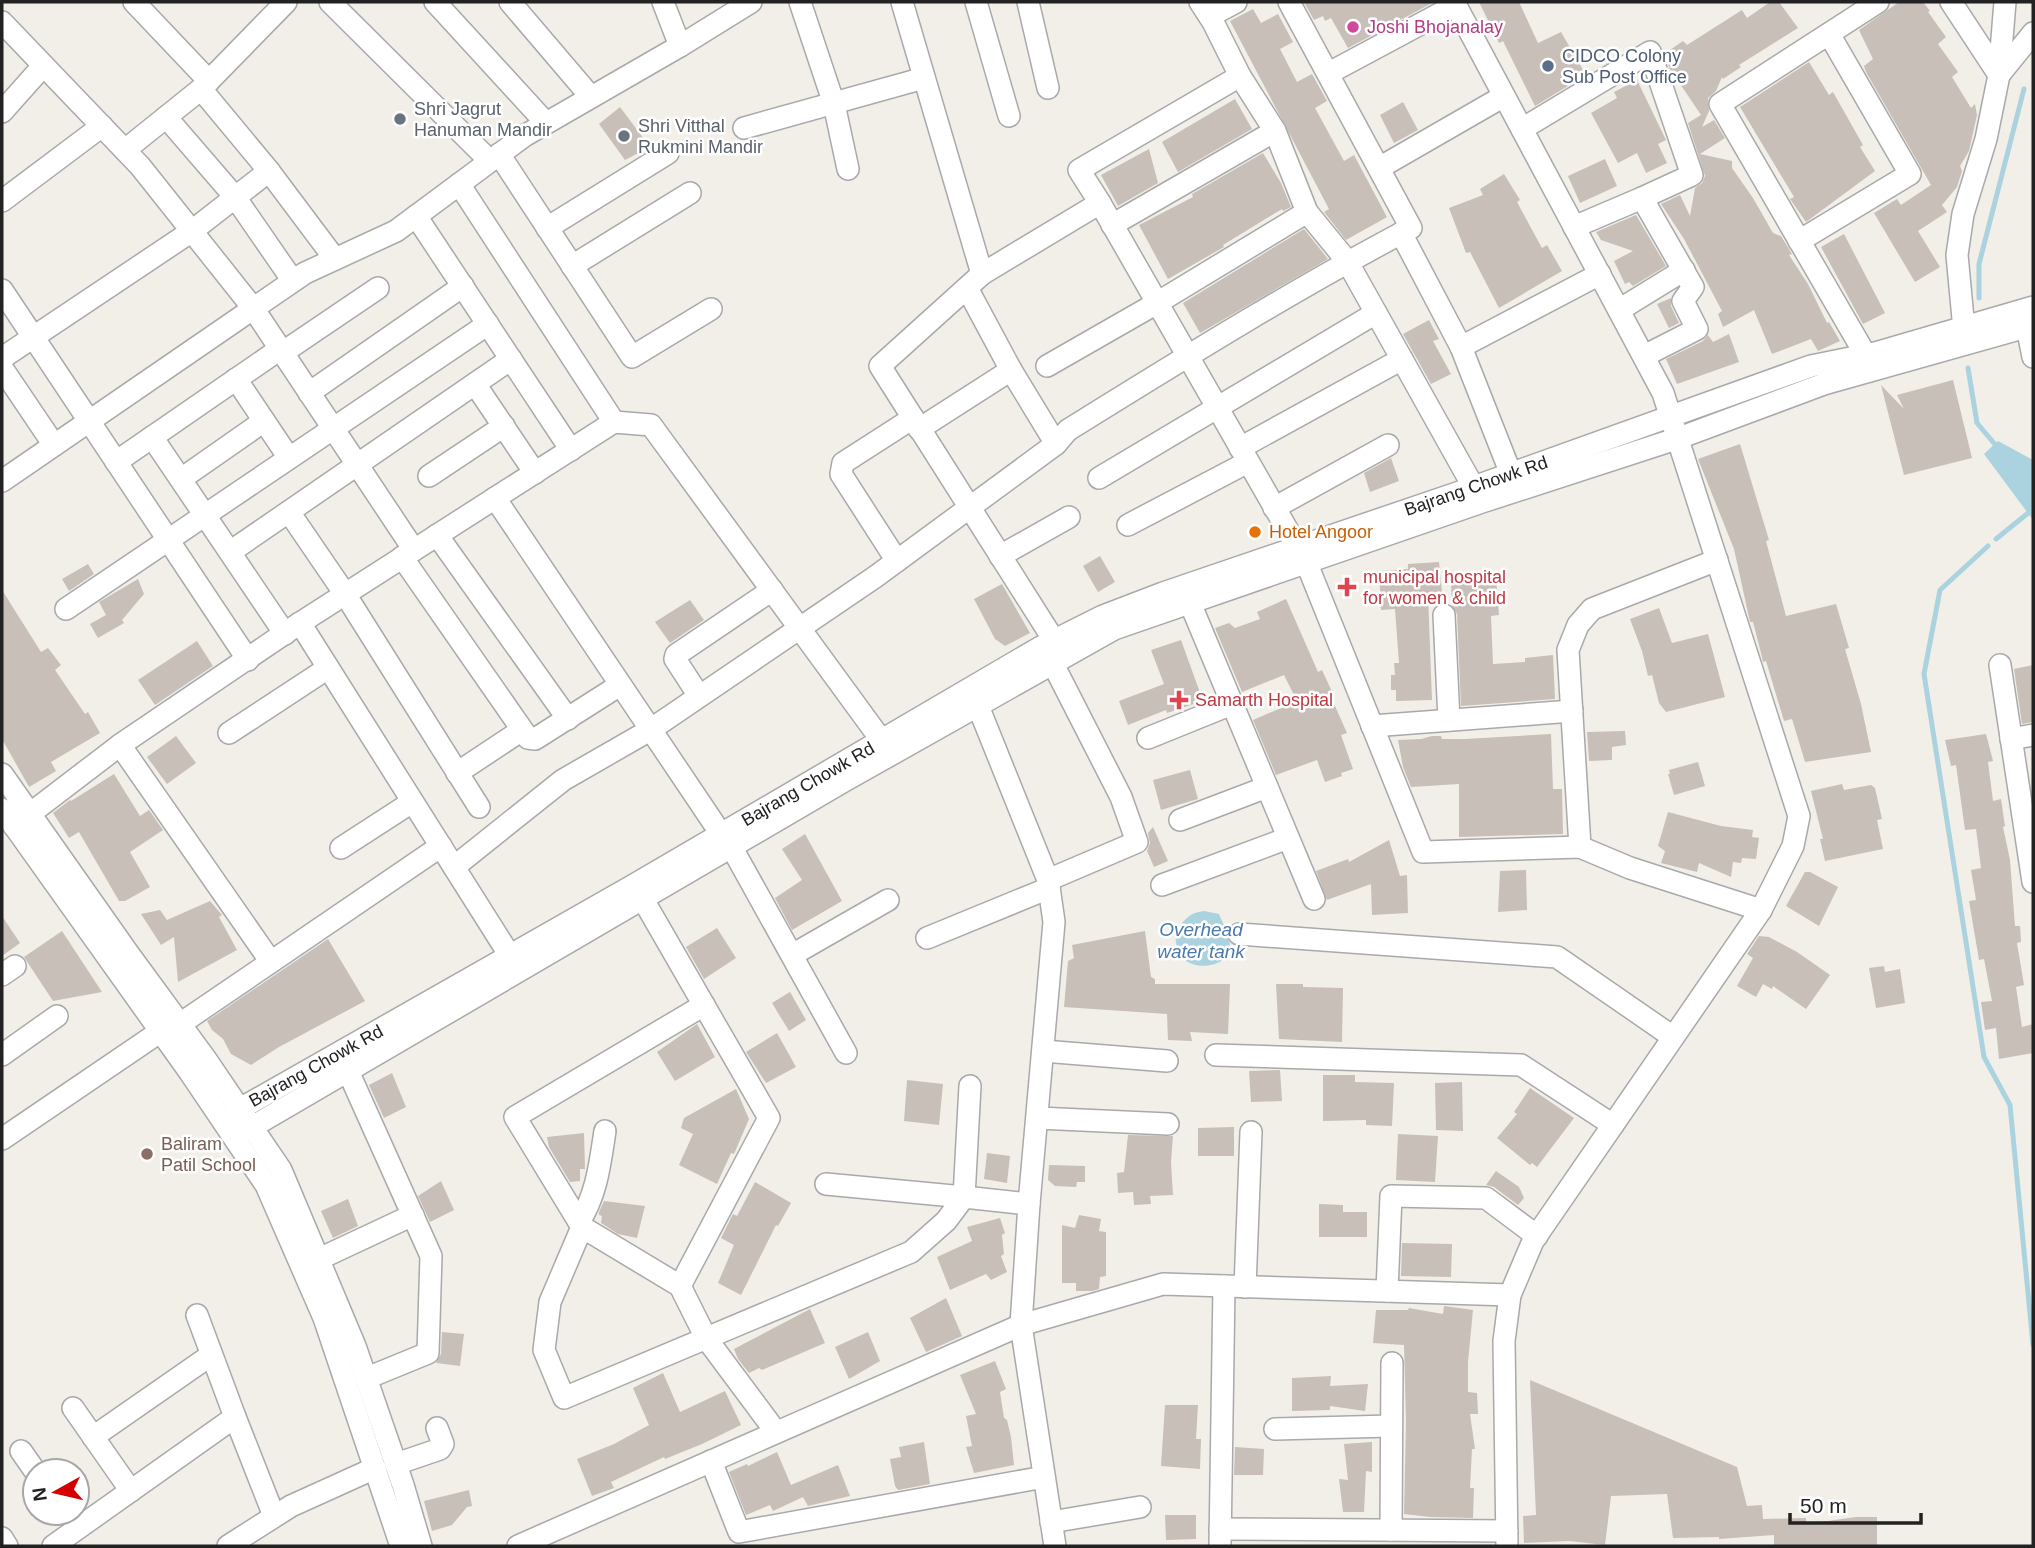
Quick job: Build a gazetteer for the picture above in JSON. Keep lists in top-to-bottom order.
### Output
{
  "streets": {
    "street": ["Bajrang Chowk Rd"]
  },
  "water": ["Overhead water tank"],
  "places": {
    "other": [
      "Joshi Bhojanalay",
      "CIDCO Colony Sub Post Office",
      "Shri Jagrut Hanuman Mandir",
      "Shri Vitthal Rukmini Mandir",
      "Hotel Angoor",
      "Baliram Patil School"
    ],
    "health": ["municipal hospital for women & child", "Samarth Hospital"]
  },
  "scale_bar": "50 m",
  "north": "left"
}
